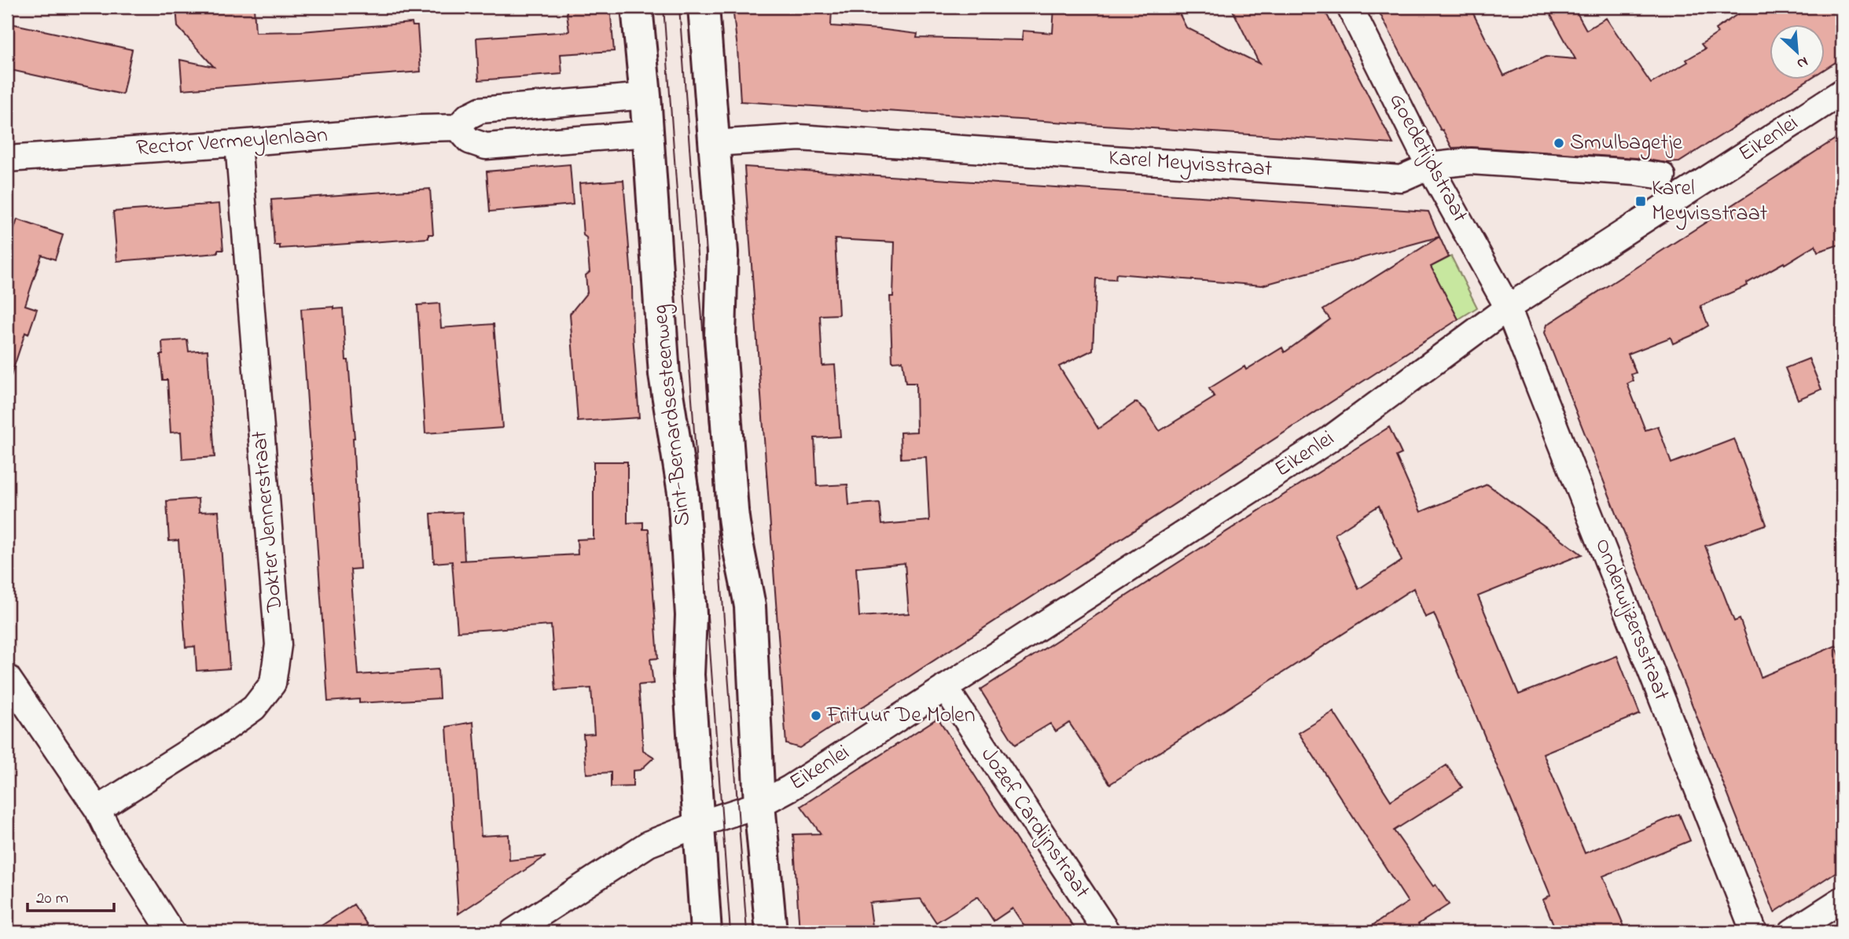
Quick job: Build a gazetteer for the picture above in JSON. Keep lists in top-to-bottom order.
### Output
{
  "streets": {
    "main road": ["Sint-Bernardsesteenweg"],
    "street": [
      "Eikenlei",
      "Rector Vermeylenlaan",
      "Goedetijdstraat",
      "Karel Meyvisstraat",
      "Dokter Jennerstraat",
      "Onderwijzersstraat",
      "Jozef Cardijnstraat"
    ]
  },
  "crossings": [
    ["Eikenlei", "Goedetijdstraat"],
    ["Eikenlei", "Onderwijzersstraat"],
    ["Eikenlei", "Jozef Cardijnstraat"],
    ["Rector Vermeylenlaan", "Dokter Jennerstraat"],
    ["Goedetijdstraat", "Karel Meyvisstraat"],
    ["Goedetijdstraat", "Onderwijzersstraat"]
  ],
  "places": {
    "other": ["Smulbagetje", "Frituur De Molen"],
    "transit": ["Karel Meyvisstraat"]
  },
  "scale_bar": "20 m",
  "north": "bottom right"
}
